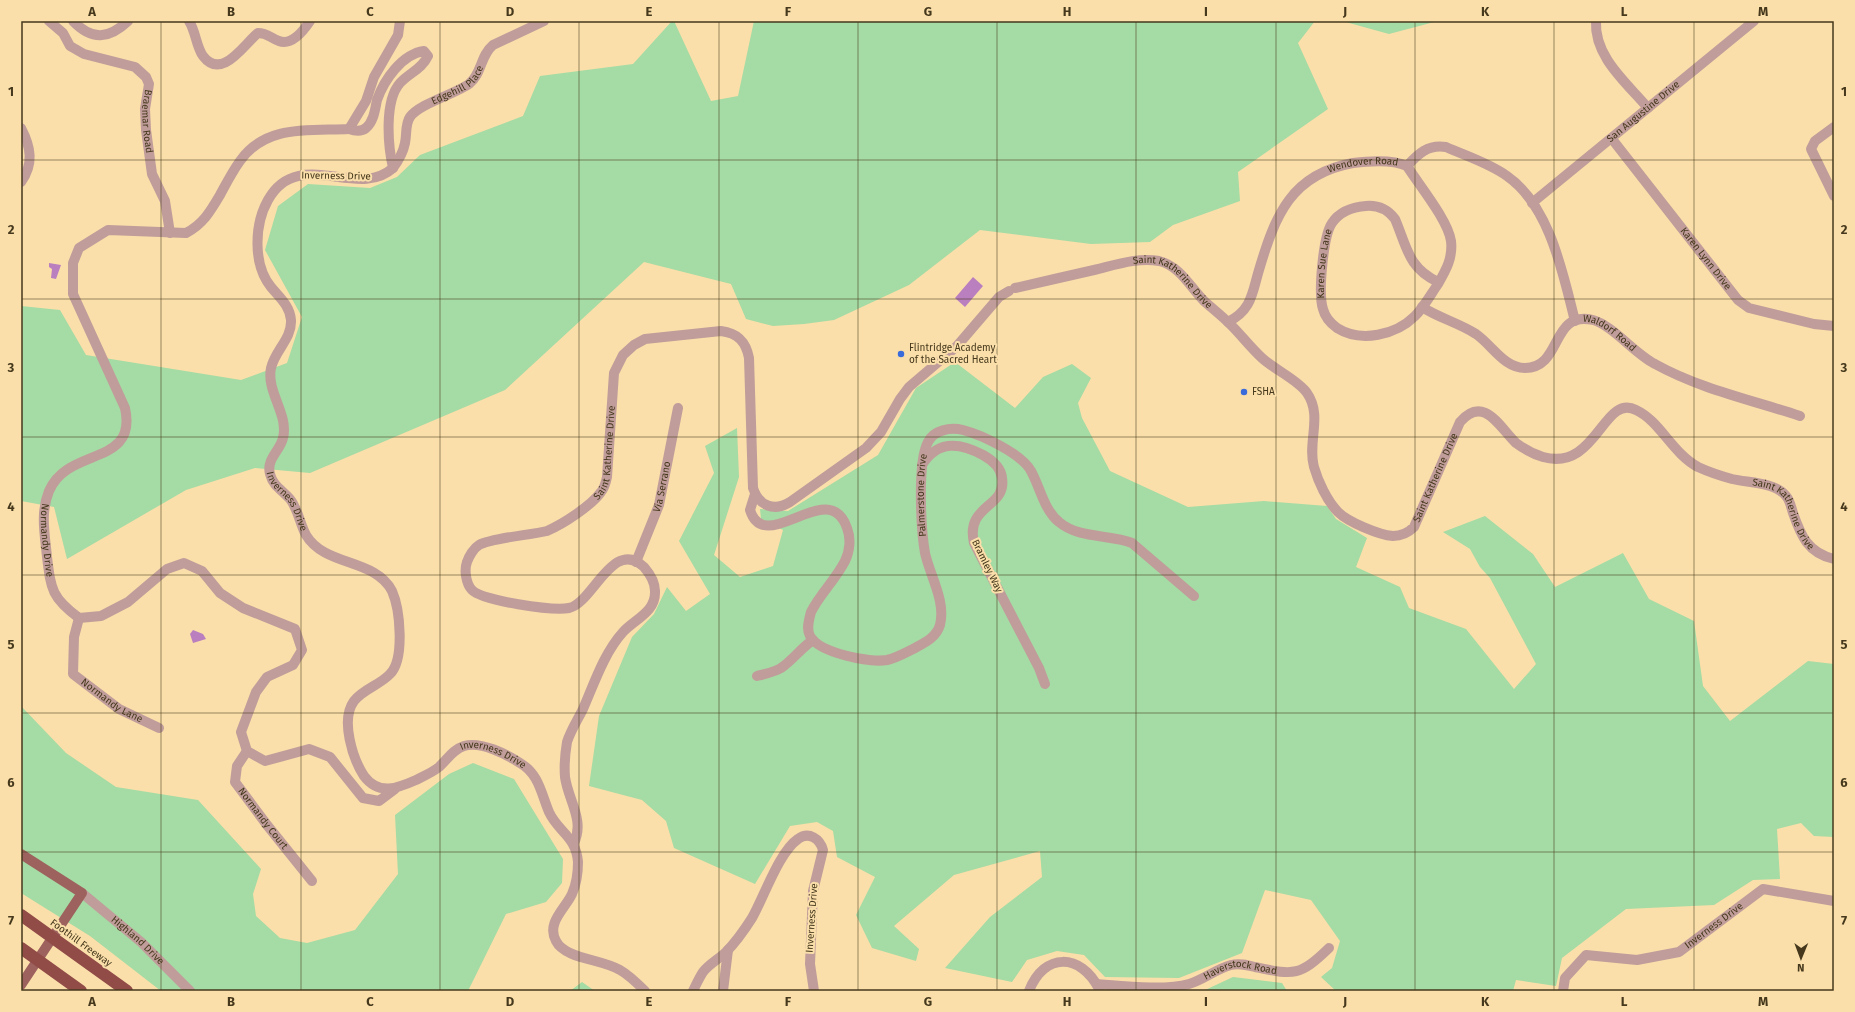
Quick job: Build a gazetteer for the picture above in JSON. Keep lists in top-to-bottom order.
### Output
{
  "streets": {
    "highway": ["Foothill Freeway"],
    "street": [
      "Edgehill Place",
      "San Augustine Drive",
      "Braemar Road",
      "Wendover Road",
      "Inverness Drive",
      "Karen Lynn Drive",
      "Karen Sue Lane",
      "Saint Katherine Drive",
      "Waldorf Road",
      "Via Serrano",
      "Palmerstone Drive",
      "Normandy Drive",
      "Bramley Way",
      "Normandy Lane",
      "Normandy Court",
      "Highland Drive",
      "Haverstock Road"
    ]
  },
  "crossings": [
    ["Edgehill Place", "Inverness Drive"],
    ["San Augustine Drive", "Wendover Road"],
    ["San Augustine Drive", "Karen Lynn Drive"],
    ["Braemar Road", "Normandy Drive"],
    ["Wendover Road", "Karen Sue Lane"],
    ["Wendover Road", "Saint Katherine Drive"],
    ["Wendover Road", "Waldorf Road"],
    ["Karen Sue Lane", "Waldorf Road"],
    ["Saint Katherine Drive", "Via Serrano"],
    ["Palmerstone Drive", "Bramley Way"],
    ["Normandy Drive", "Normandy Lane"]
  ],
  "places": ["Flintridge Academy of the Sacred Heart", "FSHA"],
  "north": "bottom",
  "grid": {
    "columns": [
      "A",
      "B",
      "C",
      "D",
      "E",
      "F",
      "G",
      "H",
      "I",
      "J",
      "K",
      "L",
      "M"
    ],
    "rows": [
      "1",
      "2",
      "3",
      "4",
      "5",
      "6",
      "7"
    ]
  }
}
